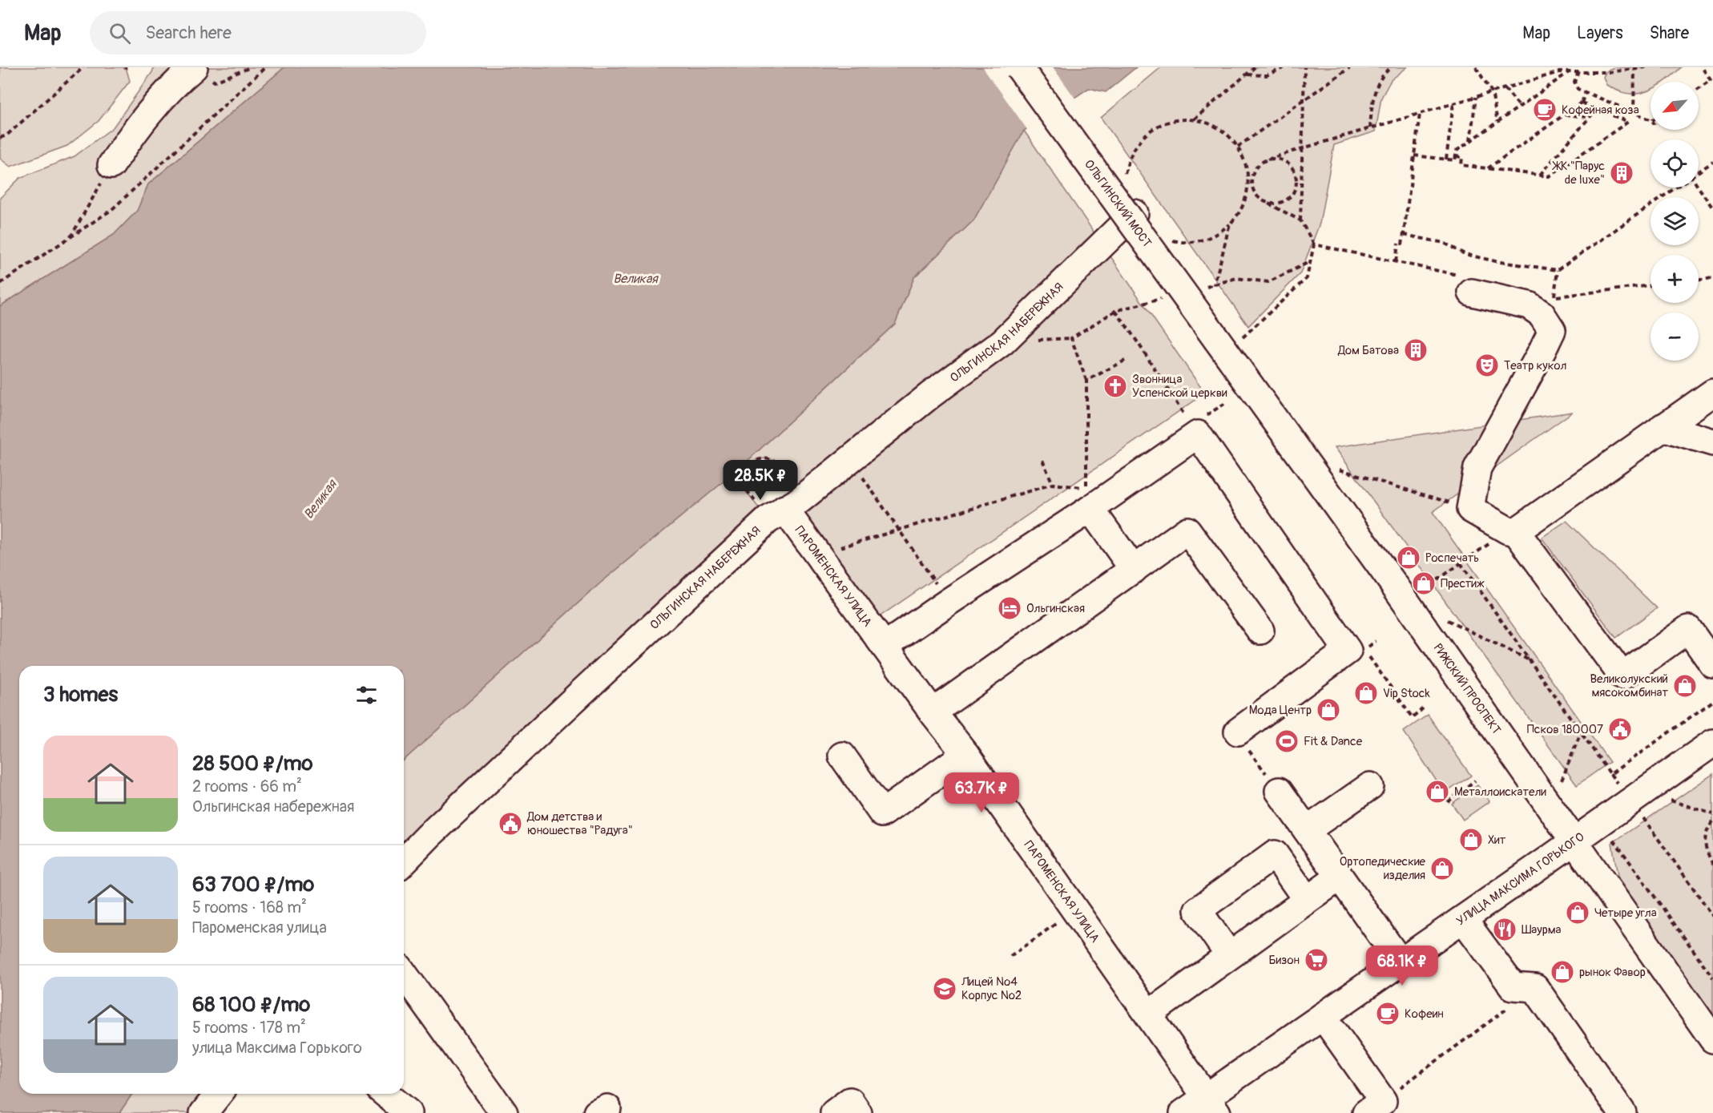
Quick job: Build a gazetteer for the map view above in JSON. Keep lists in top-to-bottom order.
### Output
{
  "streets": {
    "street": [
      "ОЛЬГИНСКИЙ МОСТ",
      "ОЛЬГИНСКАЯ НАБЕРЕЖНАЯ",
      "ПАРОМЕНСКАЯ УЛИЦА",
      "РИЖСКИЙ ПРОСПЕКТ",
      "УЛИЦА МАКСИМА ГОРЬКОГО"
    ]
  },
  "crossings": [
    ["ОЛЬГИНСКИЙ МОСТ", "РИЖСКИЙ ПРОСПЕКТ"],
    ["ОЛЬГИНСКАЯ НАБЕРЕЖНАЯ", "ПАРОМЕНСКАЯ УЛИЦА"],
    ["ПАРОМЕНСКАЯ УЛИЦА", "УЛИЦА МАКСИМА ГОРЬКОГО"],
    ["РИЖСКИЙ ПРОСПЕКТ", "УЛИЦА МАКСИМА ГОРЬКОГО"]
  ],
  "water": ["Великая"],
  "places": {
    "cafe": ["Кофейная коза", "Кофеин"],
    "building": ["ЖК \"Парус de luxe\"", "Дом Батова"],
    "theatre": ["Театр кукол"],
    "church": ["Звонница Успенской церкви"],
    "shop": [
      "Роспечать",
      "Престиж",
      "Великолукский мясокомбинат",
      "Vip Stock",
      "Мода Центр",
      "Металлоискатели",
      "Хит",
      "Ортопедические изделия",
      "Четыре угла",
      "рынок Фавор"
    ],
    "hotel": ["Ольгинская"],
    "public building": ["Псков 180007", "Дом детства и юношества \"Радуга\""],
    "sports": ["Fit & Dance"],
    "restaurant": ["Шаурма"],
    "supermarket": ["Бизон"],
    "school or university": ["Лицей №4 Корпус №2"]
  },
  "north": "bottom left",
  "page": {
    "header": "Map",
    "search": "Search here",
    "nav": ["Map", "Layers", "Share"],
    "map_buttons": ["+", "−"],
    "price": ["28.5K ₽", "63.7K ₽", "68.1K ₽"],
    "heading": "3 homes",
    "list": [
      {
        "name": "28 500 ₽/mo",
        "note": "2 rooms · 66 m² · Ольгинская набережная"
      },
      {
        "name": "63 700 ₽/mo",
        "note": "5 rooms · 168 m² · Пароменская улица"
      },
      {
        "name": "68 100 ₽/mo",
        "note": "5 rooms · 178 m² · улица Максима Горького"
      }
    ]
  }
}
